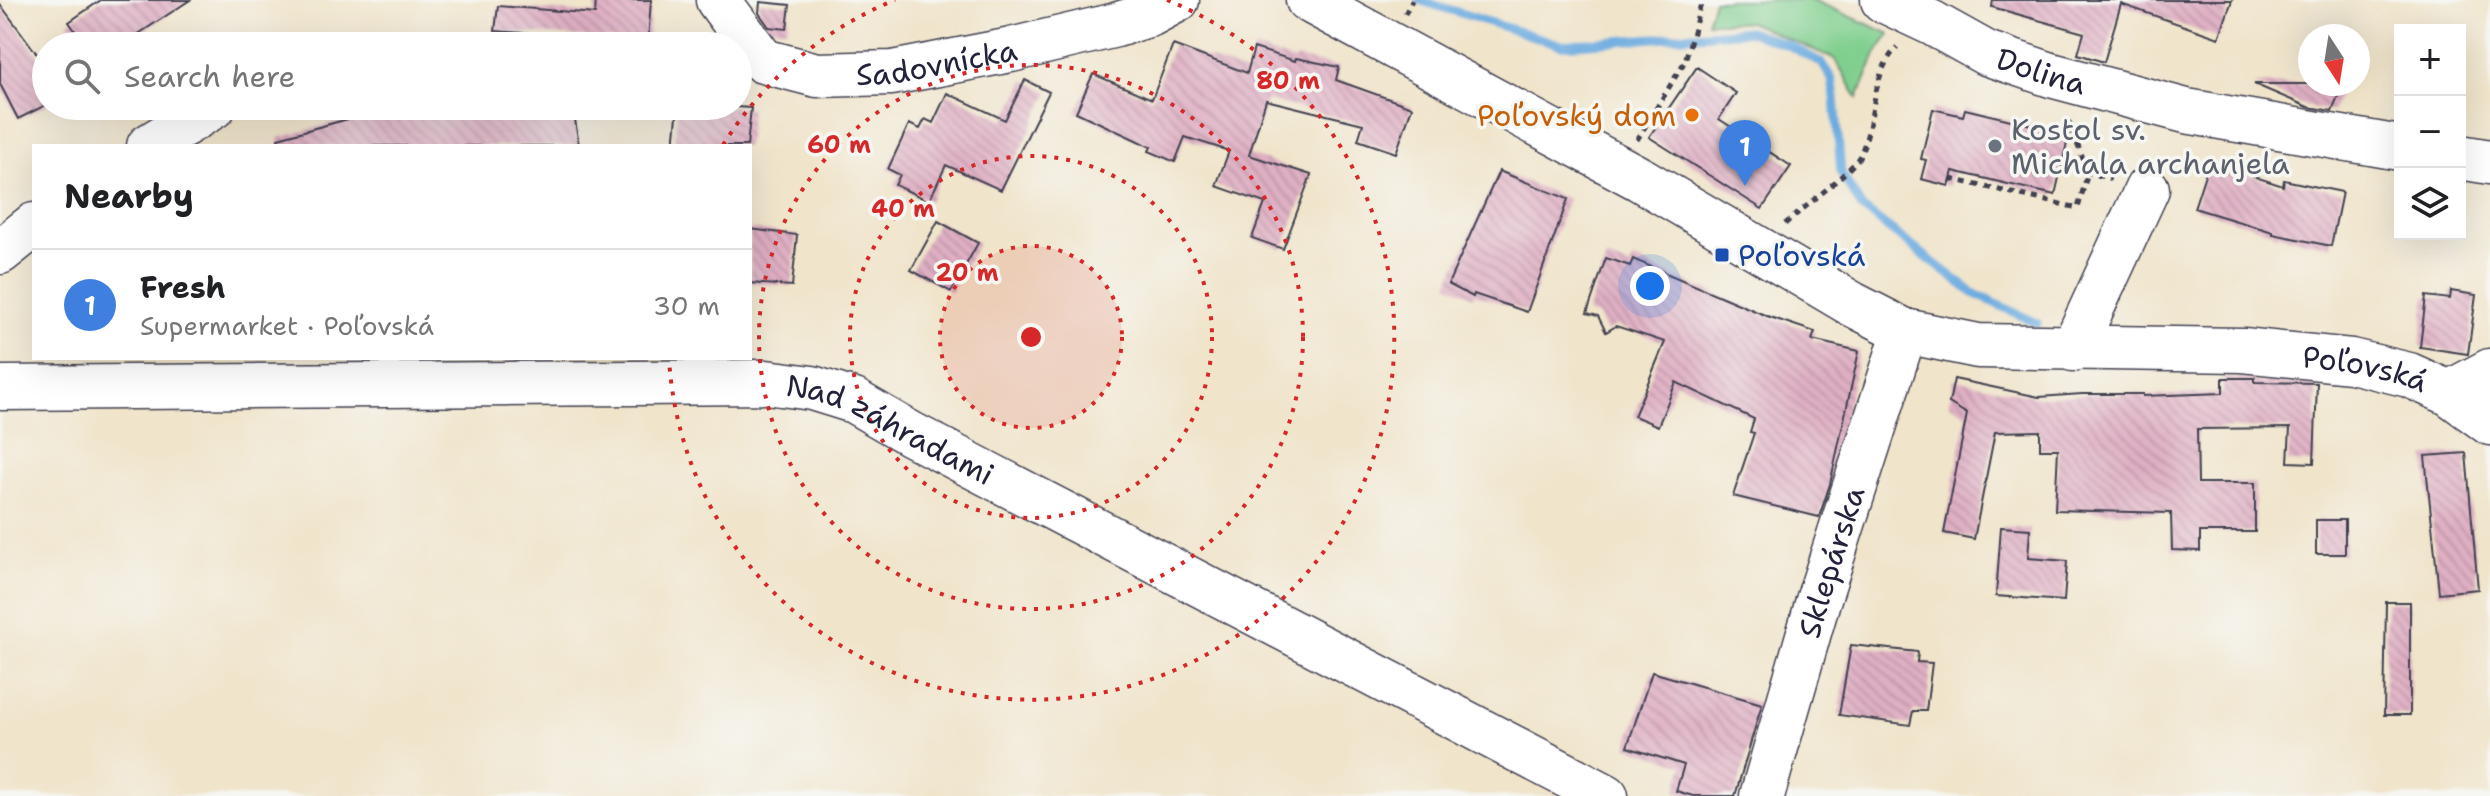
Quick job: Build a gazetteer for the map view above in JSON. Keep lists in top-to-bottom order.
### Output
{
  "streets": {
    "street": [
      "Sadovnícka",
      "Dolina",
      "Poľovská",
      "Nad záhradami",
      "Sklepárska"
    ]
  },
  "crossings": [
    ["Poľovská", "Sklepárska"]
  ],
  "places": {
    "other": ["Poľovský dom", "Kostol sv. Michala archanjela"],
    "transit": ["Poľovská"]
  },
  "north": "bottom",
  "page": {
    "map_buttons": ["+", "−"],
    "search": "Search here",
    "pins": "1",
    "heading": "Nearby",
    "list": [
      {
        "mark": "1",
        "name": "Fresh",
        "note": "Supermarket · Poľovská",
        "value": "30 m"
      }
    ]
  },
  "rings": [
    "80 m",
    "60 m",
    "40 m",
    "20 m"
  ]
}
